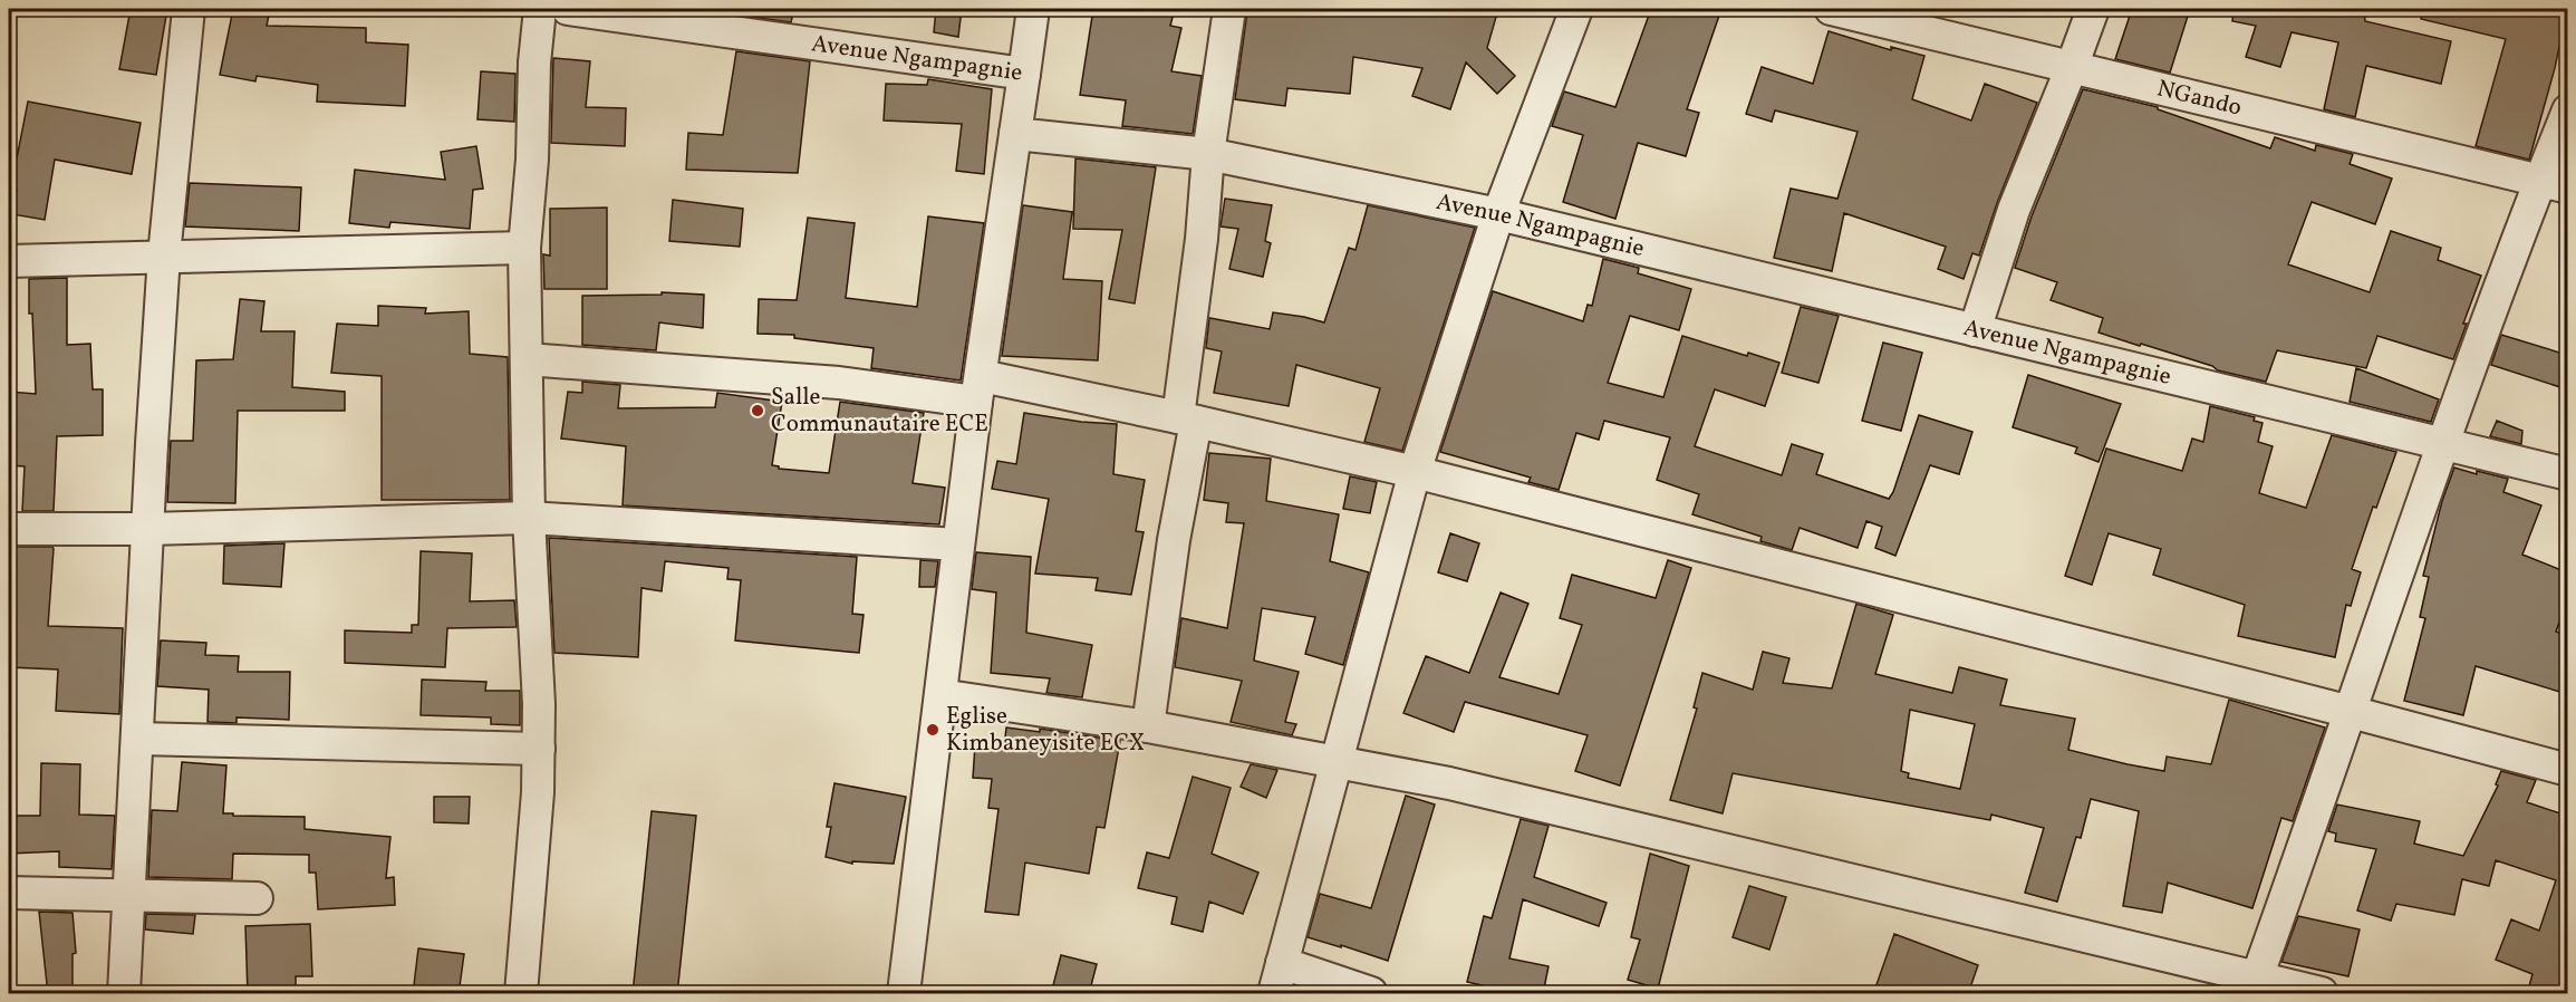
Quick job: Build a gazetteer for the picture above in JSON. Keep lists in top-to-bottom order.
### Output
{
  "streets": {
    "street": ["Avenue Ngampagnie", "NGando"]
  },
  "places": ["Salle Communautaire ECE", "Eglise Kimbaneyisite ECX"]
}
